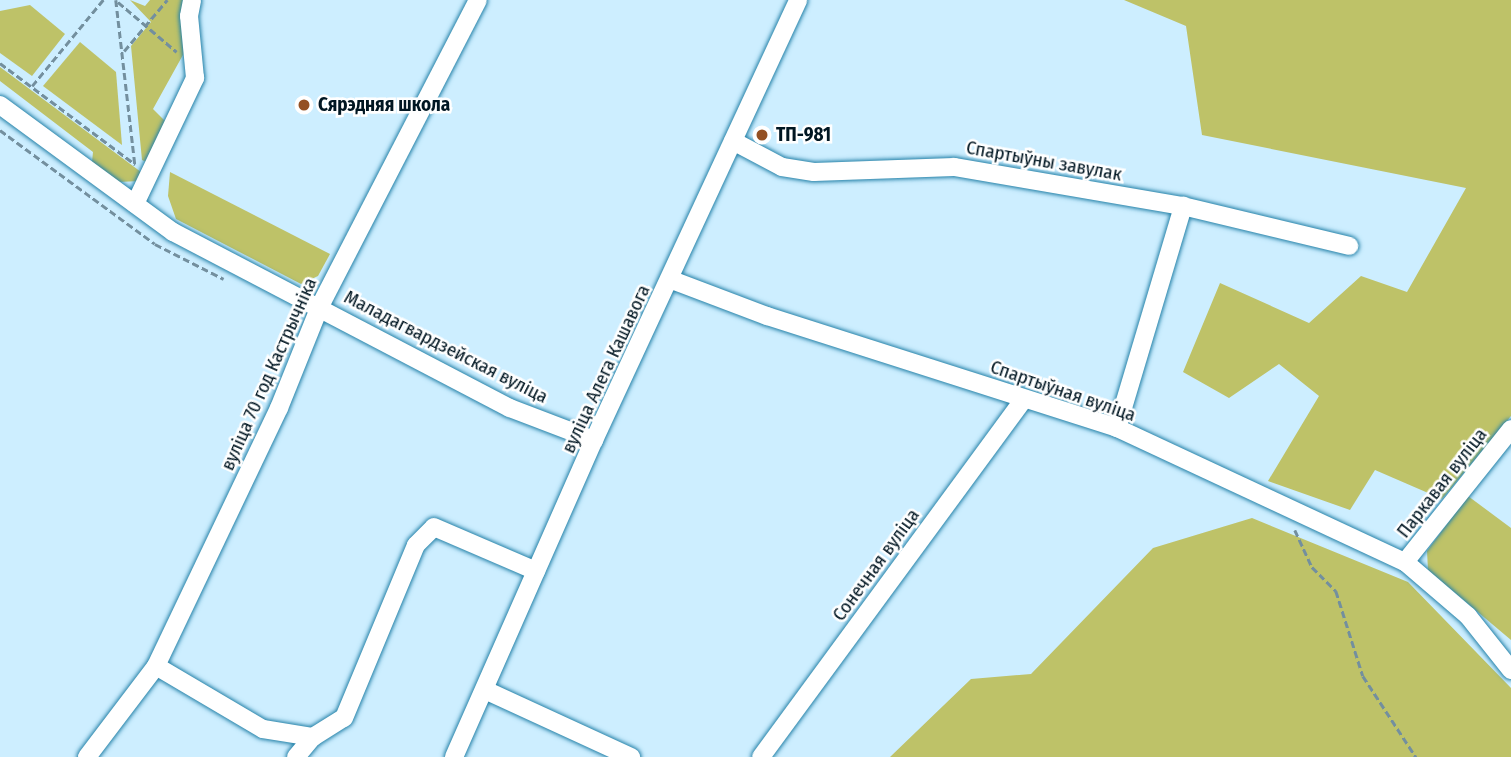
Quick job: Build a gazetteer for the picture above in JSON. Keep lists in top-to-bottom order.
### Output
{
  "streets": {
    "street": [
      "Спартыўны завулак",
      "Маладагвардзейская вуліца",
      "вуліца Алега Кашавога",
      "вуліца 70 год Кастрычніка",
      "Спартыўная вуліца",
      "Паркавая вуліца",
      "Сонечная вуліца"
    ]
  },
  "crossings": [
    ["Спартыўны завулак", "вуліца Алега Кашавога"],
    ["Маладагвардзейская вуліца", "вуліца Алега Кашавога"],
    ["Маладагвардзейская вуліца", "вуліца 70 год Кастрычніка"],
    ["вуліца Алега Кашавога", "Спартыўная вуліца"],
    ["Спартыўная вуліца", "Паркавая вуліца"],
    ["Спартыўная вуліца", "Сонечная вуліца"]
  ],
  "places": ["Сярэдняя школа", "ТП-981"]
}
